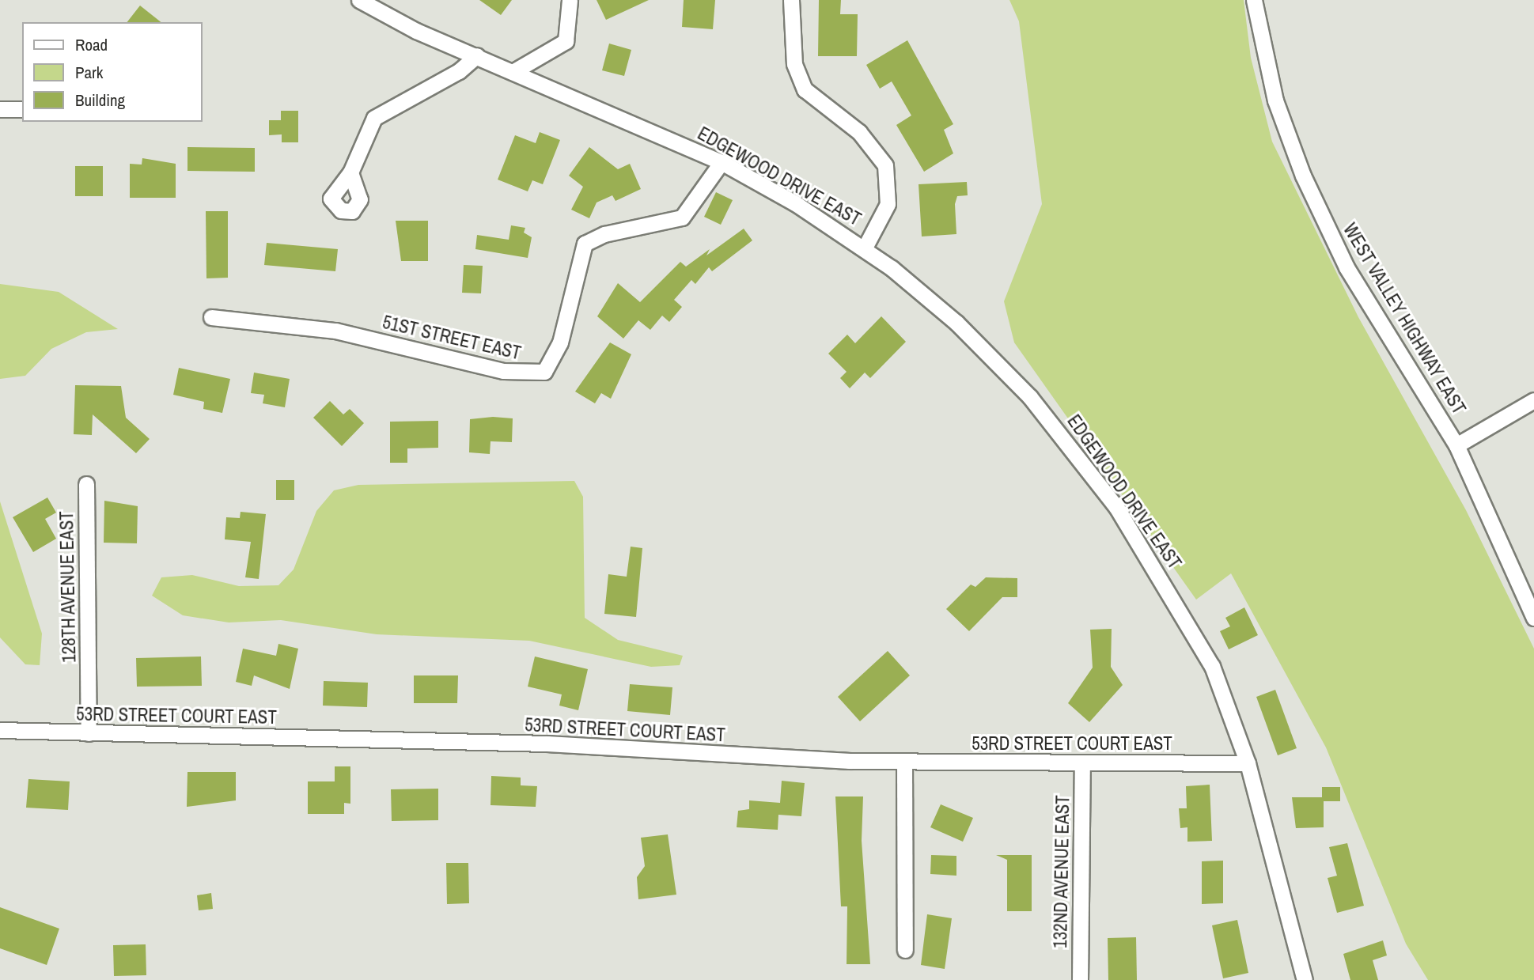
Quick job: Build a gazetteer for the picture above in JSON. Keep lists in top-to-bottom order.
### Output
{
  "streets": {
    "street": [
      "EDGEWOOD DRIVE EAST",
      "WEST VALLEY HIGHWAY EAST",
      "51ST STREET EAST",
      "128TH AVENUE EAST",
      "53RD STREET COURT EAST",
      "132ND AVENUE EAST"
    ]
  },
  "crossings": [
    ["EDGEWOOD DRIVE EAST", "51ST STREET EAST"],
    ["EDGEWOOD DRIVE EAST", "53RD STREET COURT EAST"],
    ["128TH AVENUE EAST", "53RD STREET COURT EAST"],
    ["53RD STREET COURT EAST", "132ND AVENUE EAST"]
  ],
  "legend": ["Road", "Park", "Building"]
}
